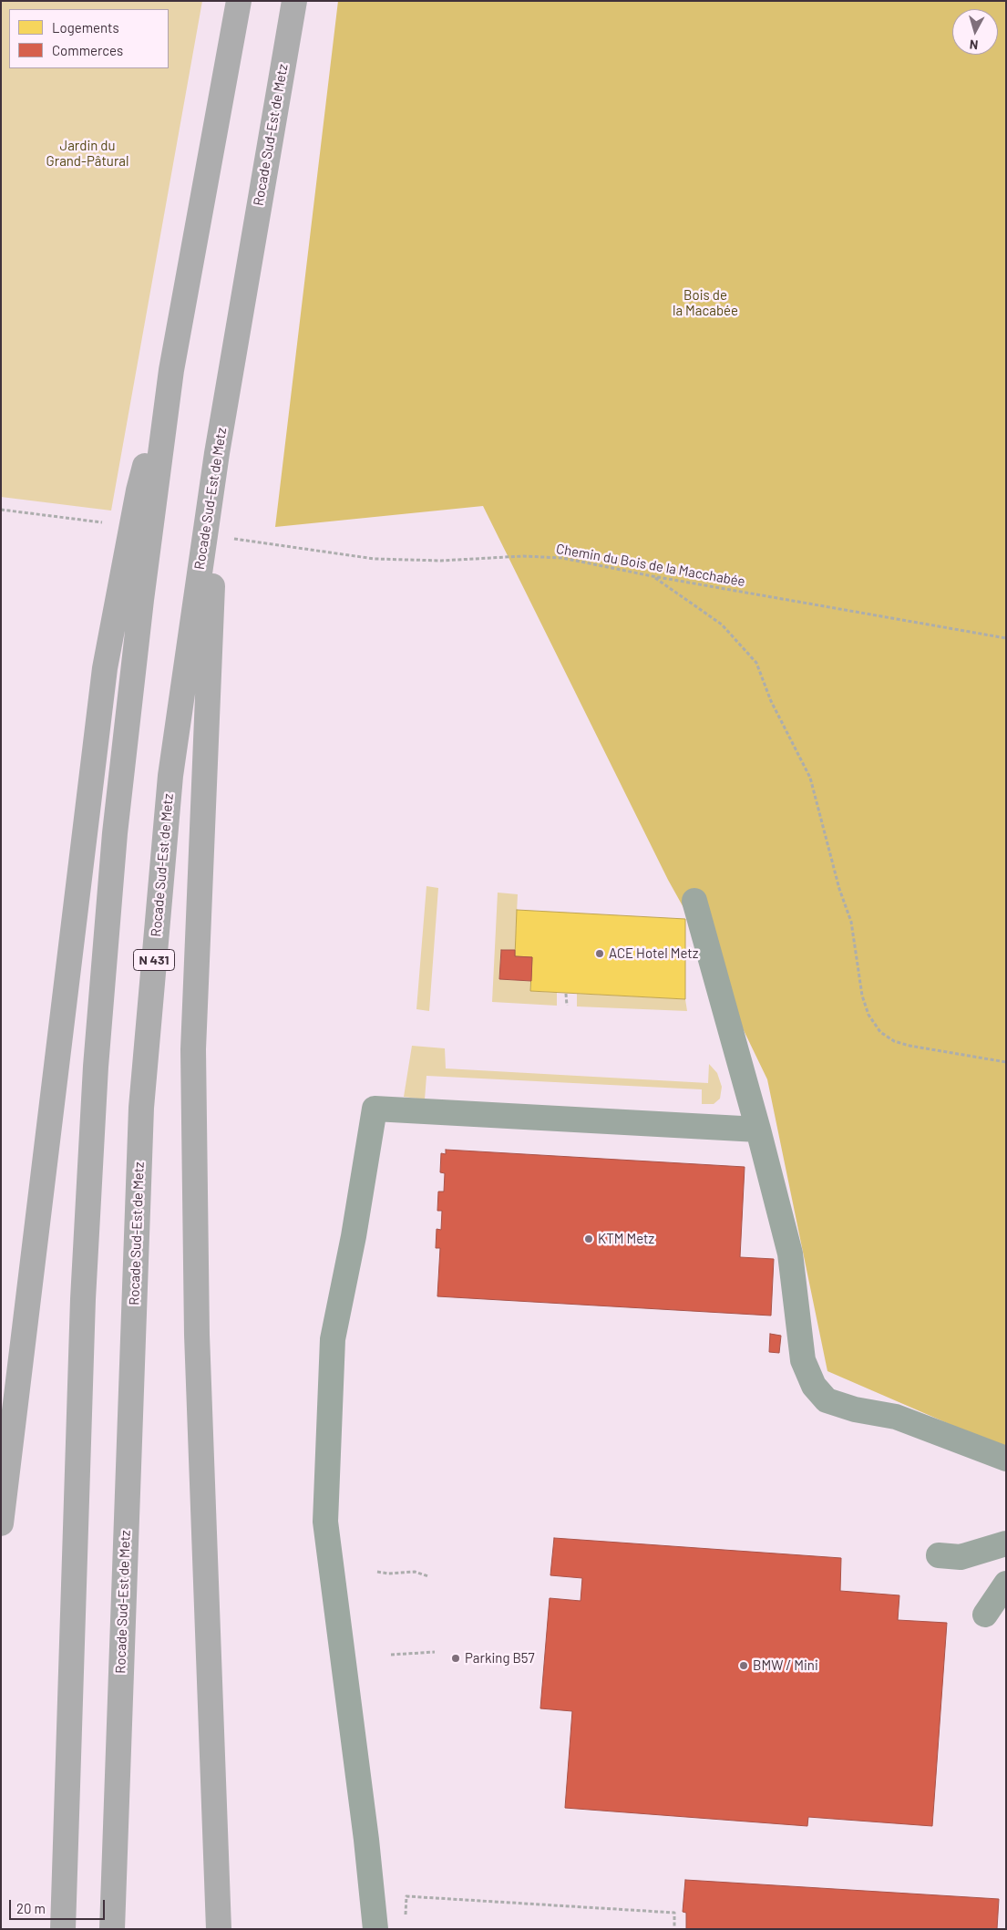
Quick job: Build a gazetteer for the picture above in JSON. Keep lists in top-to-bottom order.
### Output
{
  "streets": {
    "highway": ["Rocade Sud-Est de Metz", "N 431"],
    "path": ["Chemin du Bois de la Macchabée"]
  },
  "parks": ["Jardin du Grand-Pâtural", "Bois de la Macabée"],
  "places": [
    "ACE Hotel Metz",
    "KTM Metz",
    "Parking B57",
    "BMW / Mini"
  ],
  "legend": ["Logements", "Commerces"],
  "scale_bar": "20 m",
  "north": "bottom"
}
